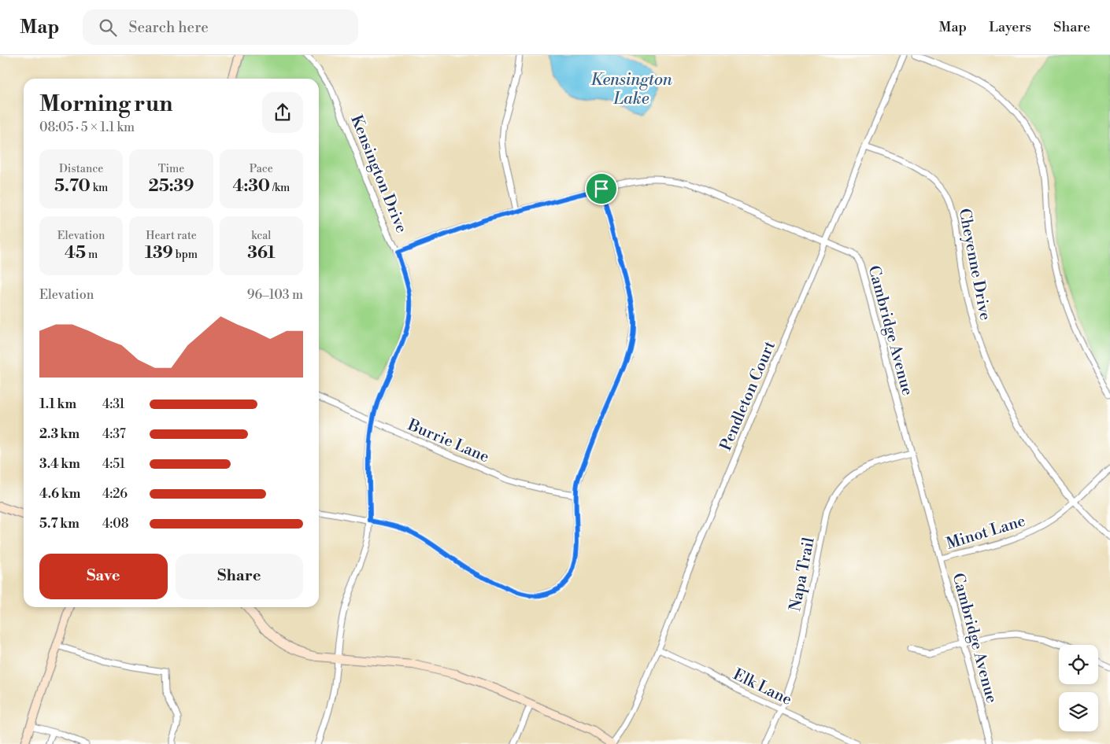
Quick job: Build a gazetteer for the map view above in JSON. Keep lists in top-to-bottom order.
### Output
{
  "streets": {
    "street": [
      "Kensington Drive",
      "Cheyenne Drive",
      "Cambridge Avenue",
      "Pendleton Court",
      "Burrie Lane",
      "Minot Lane",
      "Napa Trail",
      "Elk Lane"
    ]
  },
  "crossings": [
    ["Kensington Drive", "Cambridge Avenue"],
    ["Kensington Drive", "Burrie Lane"],
    ["Cheyenne Drive", "Pendleton Court"],
    ["Cheyenne Drive", "Minot Lane"],
    ["Cambridge Avenue", "Pendleton Court"],
    ["Cambridge Avenue", "Minot Lane"],
    ["Cambridge Avenue", "Napa Trail"],
    ["Pendleton Court", "Elk Lane"],
    ["Napa Trail", "Elk Lane"]
  ],
  "water": ["Kensington Lake"],
  "page": {
    "header": "Map",
    "search": "Search here",
    "nav": ["Map", "Layers", "Share"],
    "heading": ["Morning run", "08:05 · 5 × 1.1 km"],
    "stats": [
      ["Distance", "5.70 km"],
      ["Time", "25:39"],
      ["Pace", "4:30 /km"],
      ["Elevation", "45 m"],
      ["Heart rate", "139 bpm"],
      ["kcal", "361"]
    ],
    "chart": ["Elevation", "96–103 m"],
    "list": [
      {
        "name": "1.1 km",
        "note": "4:31"
      },
      {
        "name": "2.3 km",
        "note": "4:37"
      },
      {
        "name": "3.4 km",
        "note": "4:51"
      },
      {
        "name": "4.6 km",
        "note": "4:26"
      },
      {
        "name": "5.7 km",
        "note": "4:08"
      }
    ],
    "buttons": ["Save", "Share"]
  }
}
